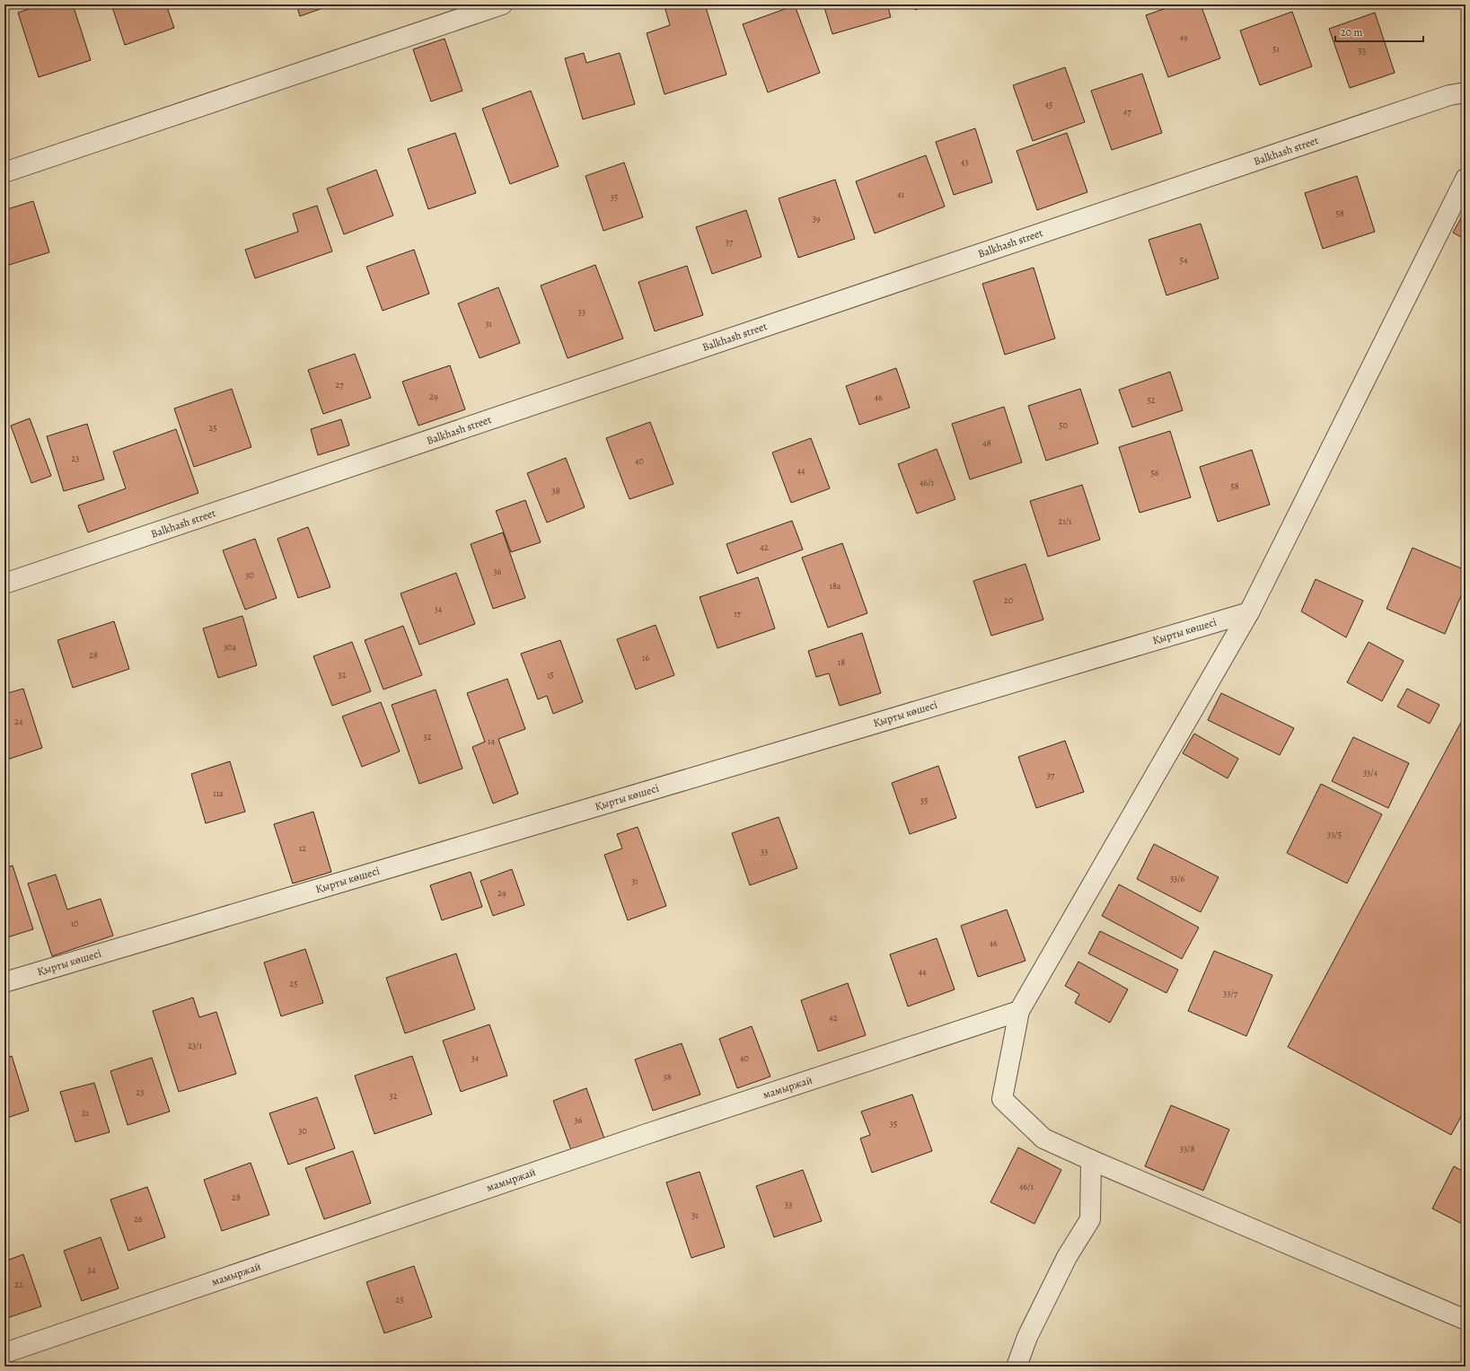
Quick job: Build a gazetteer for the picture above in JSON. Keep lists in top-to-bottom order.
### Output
{
  "streets": {
    "street": ["Balkhash street", "Қырты көшесі", "мамыржай"]
  },
  "house_numbers": [
    "49",
    "51",
    "53",
    "45",
    "47",
    "43",
    "41",
    "35",
    "58",
    "39",
    "37",
    "54",
    "33",
    "31",
    "27",
    "29",
    "46",
    "52",
    "50",
    "25",
    "48",
    "23",
    "40",
    "44",
    "56",
    "46/1",
    "58",
    "38",
    "21/1",
    "42",
    "36",
    "30",
    "18а",
    "20",
    "34",
    "17",
    "30а",
    "28",
    "16",
    "18",
    "32",
    "15",
    "24",
    "32",
    "14",
    "33/4",
    "37",
    "11а",
    "35",
    "33/5",
    "12",
    "33",
    "33/6",
    "31",
    "29",
    "10",
    "46",
    "44",
    "25",
    "33/7",
    "42",
    "23/1",
    "34",
    "40",
    "38",
    "23",
    "32",
    "21",
    "36",
    "35",
    "30",
    "33/8",
    "46/1",
    "28",
    "33",
    "31",
    "26",
    "24",
    "22",
    "25"
  ],
  "scale_bar": "20 m"
}
